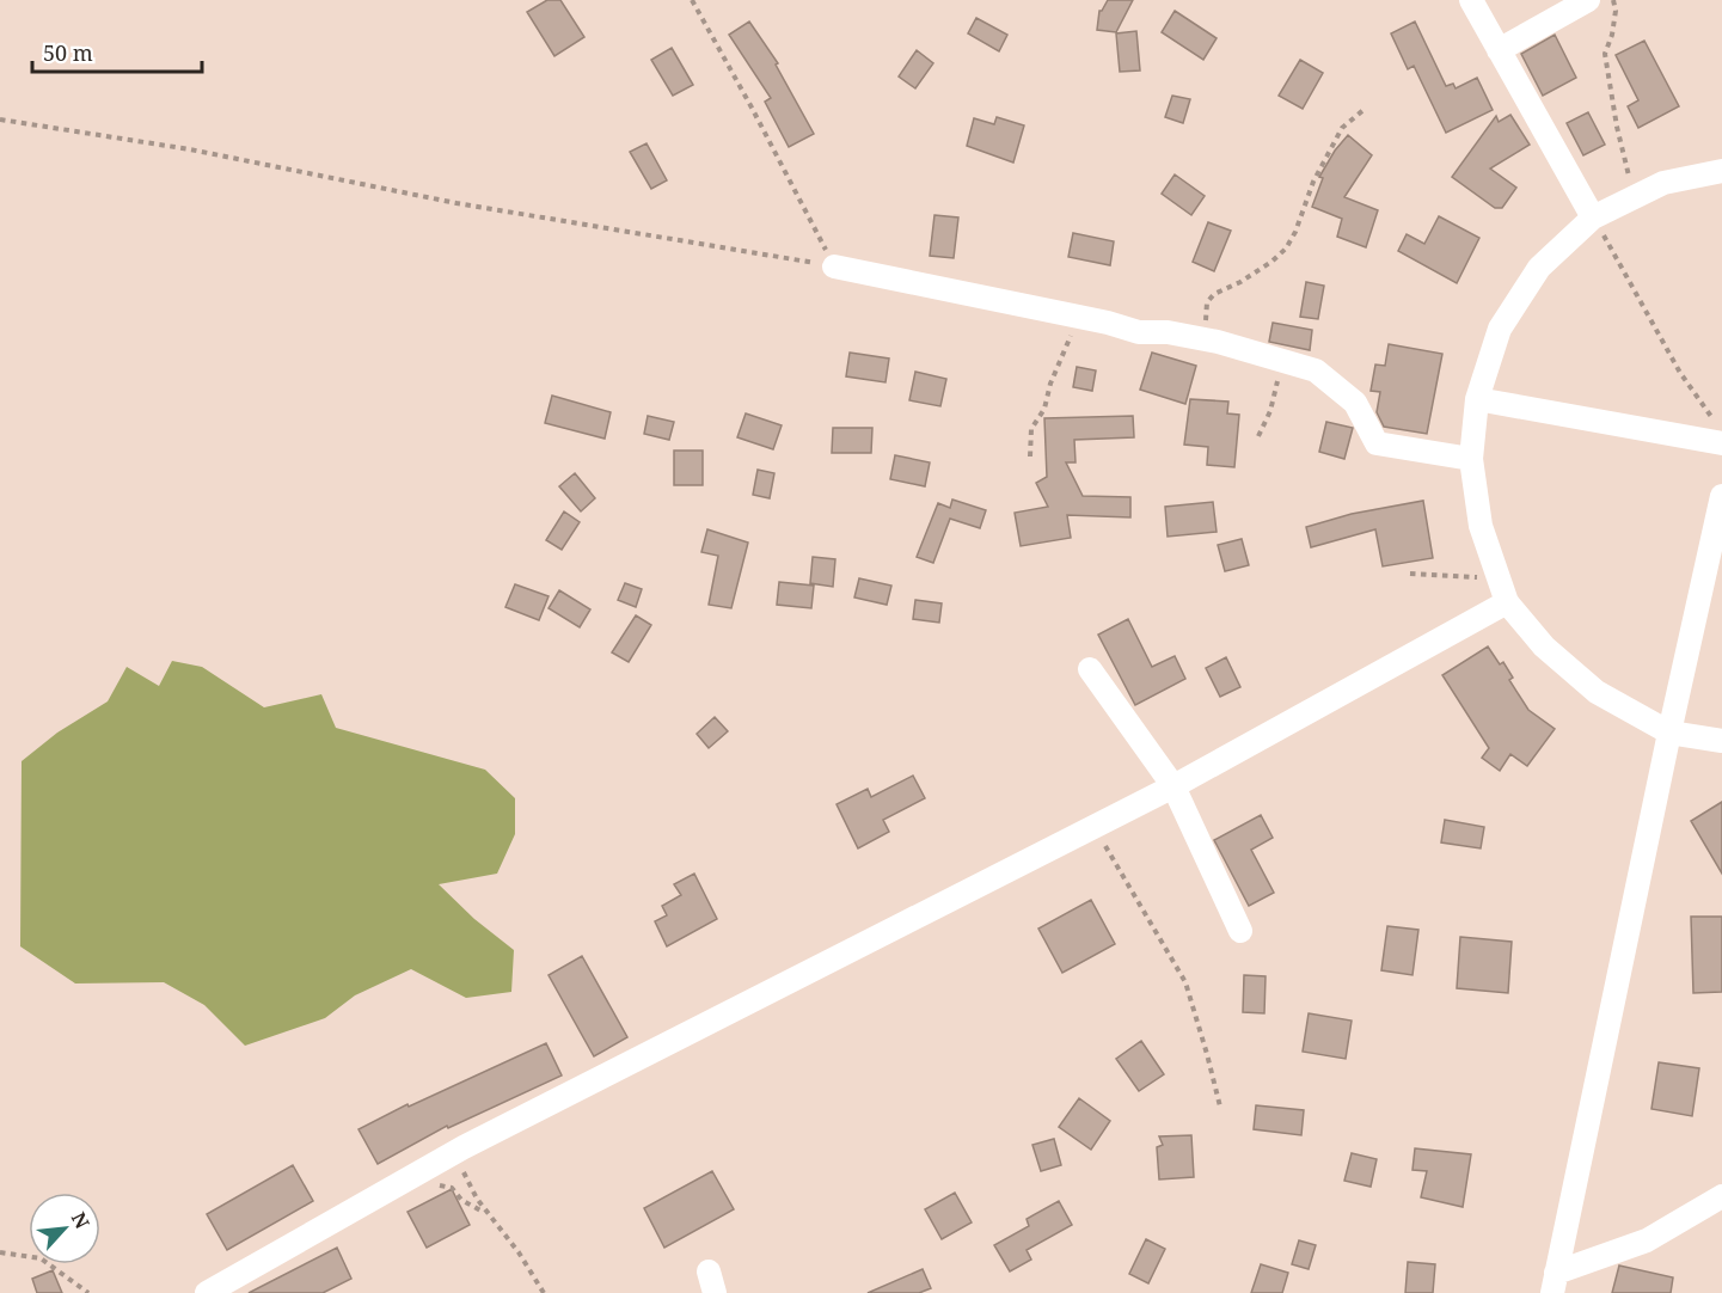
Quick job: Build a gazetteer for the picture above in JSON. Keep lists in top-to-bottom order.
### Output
{
  "scale_bar": "50 m",
  "north": "top right"
}
